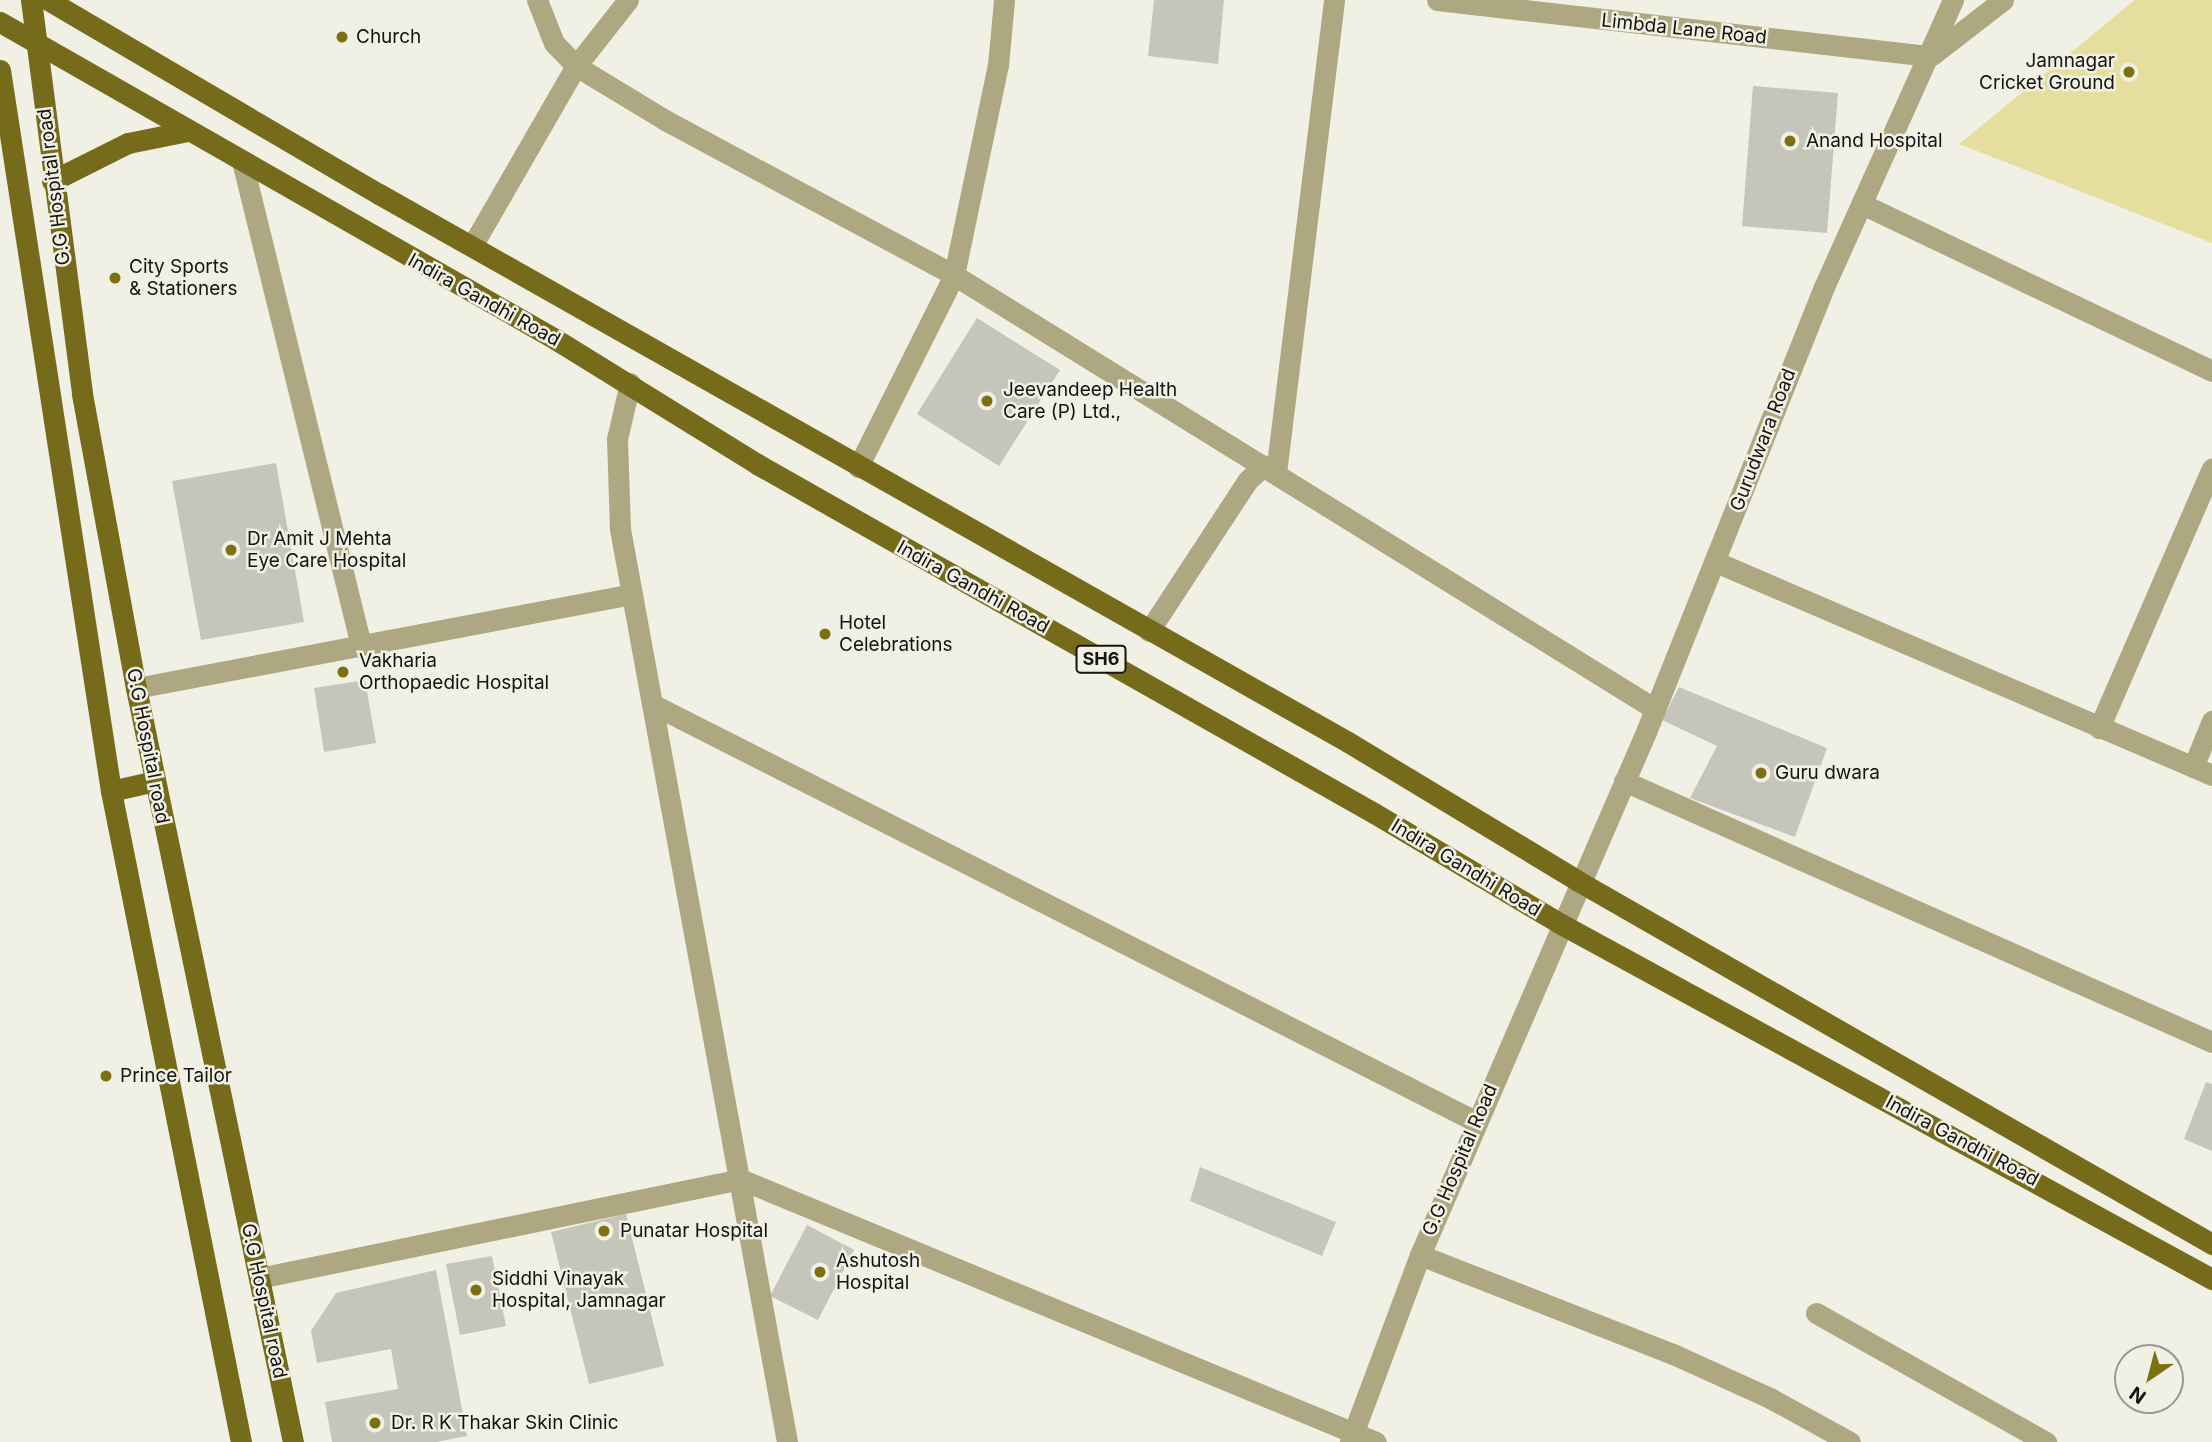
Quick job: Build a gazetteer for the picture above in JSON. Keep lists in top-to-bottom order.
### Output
{
  "streets": {
    "main road": ["G.G Hospital road", "Indira Gandhi Road", "SH6"],
    "street": ["Limbda Lane Road", "Gurudwara Road", "G.G Hospital Road"]
  },
  "crossings": [
    ["Limbda Lane Road", "Gurudwara Road"],
    ["G.G Hospital road", "Indira Gandhi Road"],
    ["Indira Gandhi Road", "Gurudwara Road"],
    ["Indira Gandhi Road", "G.G Hospital Road"],
    ["Gurudwara Road", "G.G Hospital Road"]
  ],
  "places": [
    "Church",
    "Jamnagar Cricket Ground",
    "Anand Hospital",
    "City Sports & Stationers",
    "Jeevandeep Health Care (P) Ltd.,",
    "Dr Amit J Mehta Eye Care Hospital",
    "Hotel Celebrations",
    "Vakharia Orthopaedic Hospital",
    "Guru dwara",
    "Prince Tailor",
    "Punatar Hospital",
    "Ashutosh Hospital",
    "Siddhi Vinayak Hospital, Jamnagar",
    "Dr. R K Thakar Skin Clinic"
  ],
  "north": "bottom left"
}
